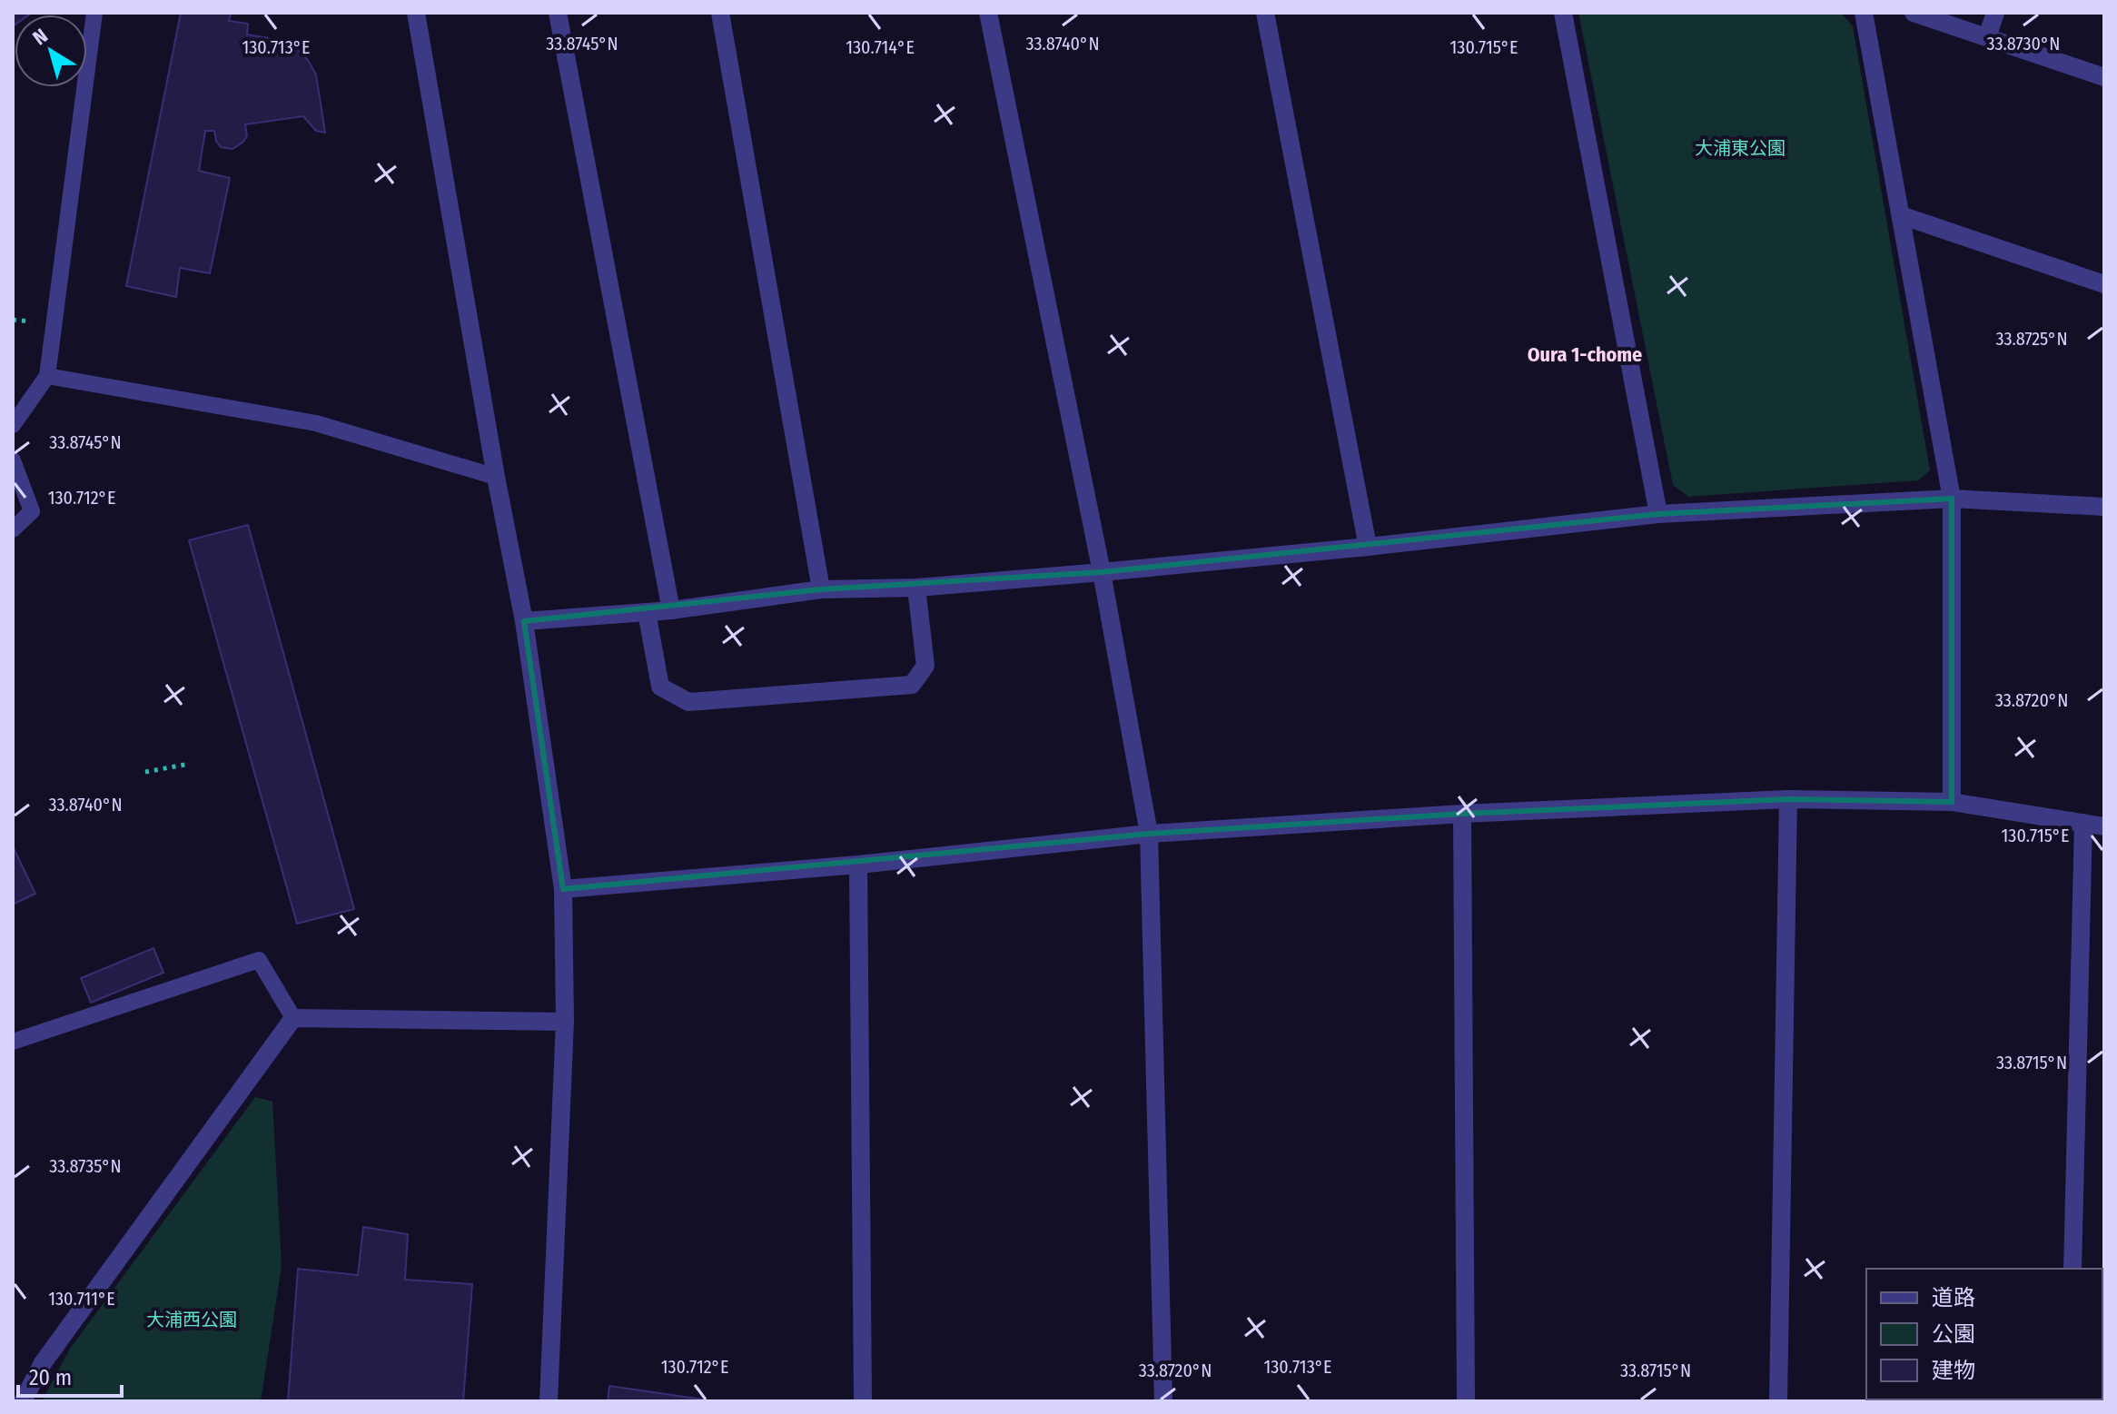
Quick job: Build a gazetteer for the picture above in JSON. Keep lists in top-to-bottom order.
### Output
{
  "districts": ["Oura 1-chome"],
  "parks": ["大浦東公園", "大浦西公園"],
  "legend": ["道路", "公園", "建物"],
  "scale_bar": "20 m",
  "north": "top left",
  "coordinates": [
    "33.8745°N",
    "33.8740°N",
    "33.8730°N",
    "130.713°E",
    "130.714°E",
    "130.715°E",
    "33.8725°N",
    "130.712°E",
    "33.8720°N",
    "33.8715°N",
    "33.8735°N",
    "130.711°E"
  ]
}
